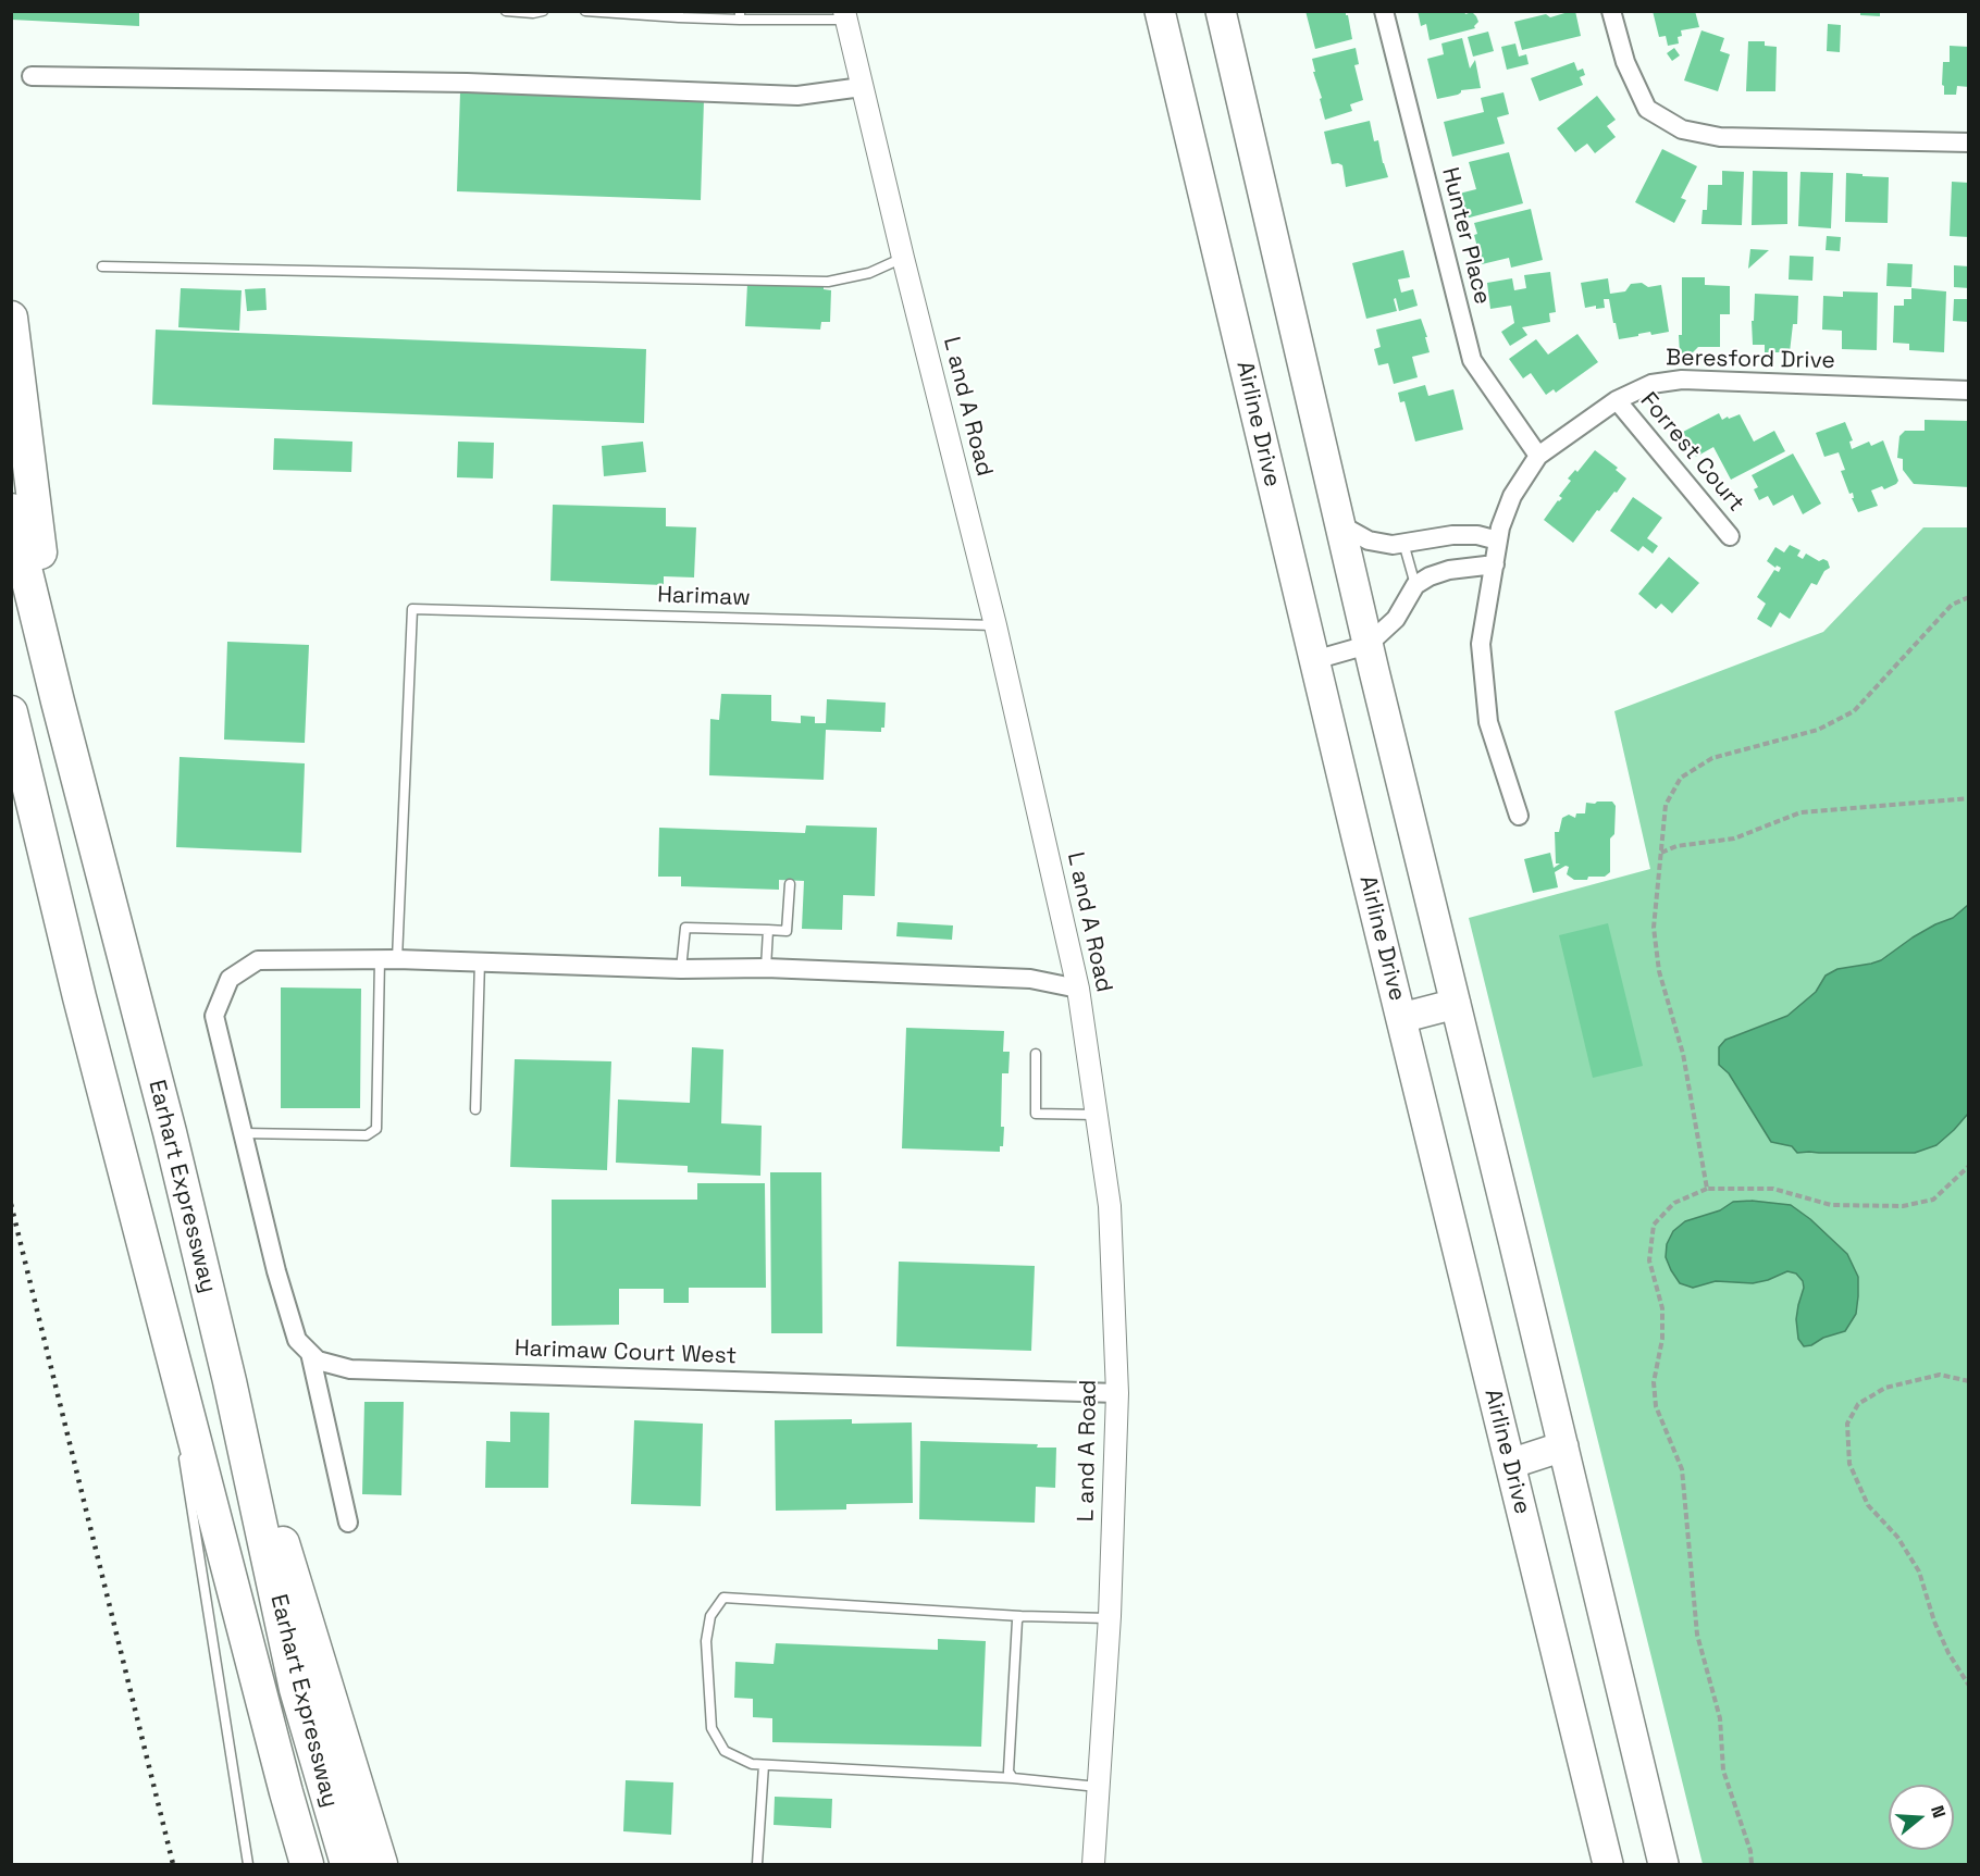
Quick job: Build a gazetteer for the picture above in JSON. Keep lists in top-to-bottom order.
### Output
{
  "streets": {
    "highway": ["Airline Drive", "Earhart Expressway"],
    "street": [
      "Hunter Place",
      "Beresford Drive",
      "L and A Road",
      "Forrest Court",
      "Harimaw Court West"
    ],
    "lane": ["Harimaw"]
  },
  "crossings": [
    ["Hunter Place", "Beresford Drive"],
    ["Beresford Drive", "Forrest Court"],
    ["L and A Road", "Harimaw"],
    ["L and A Road", "Harimaw Court West"]
  ],
  "north": "right"
}
